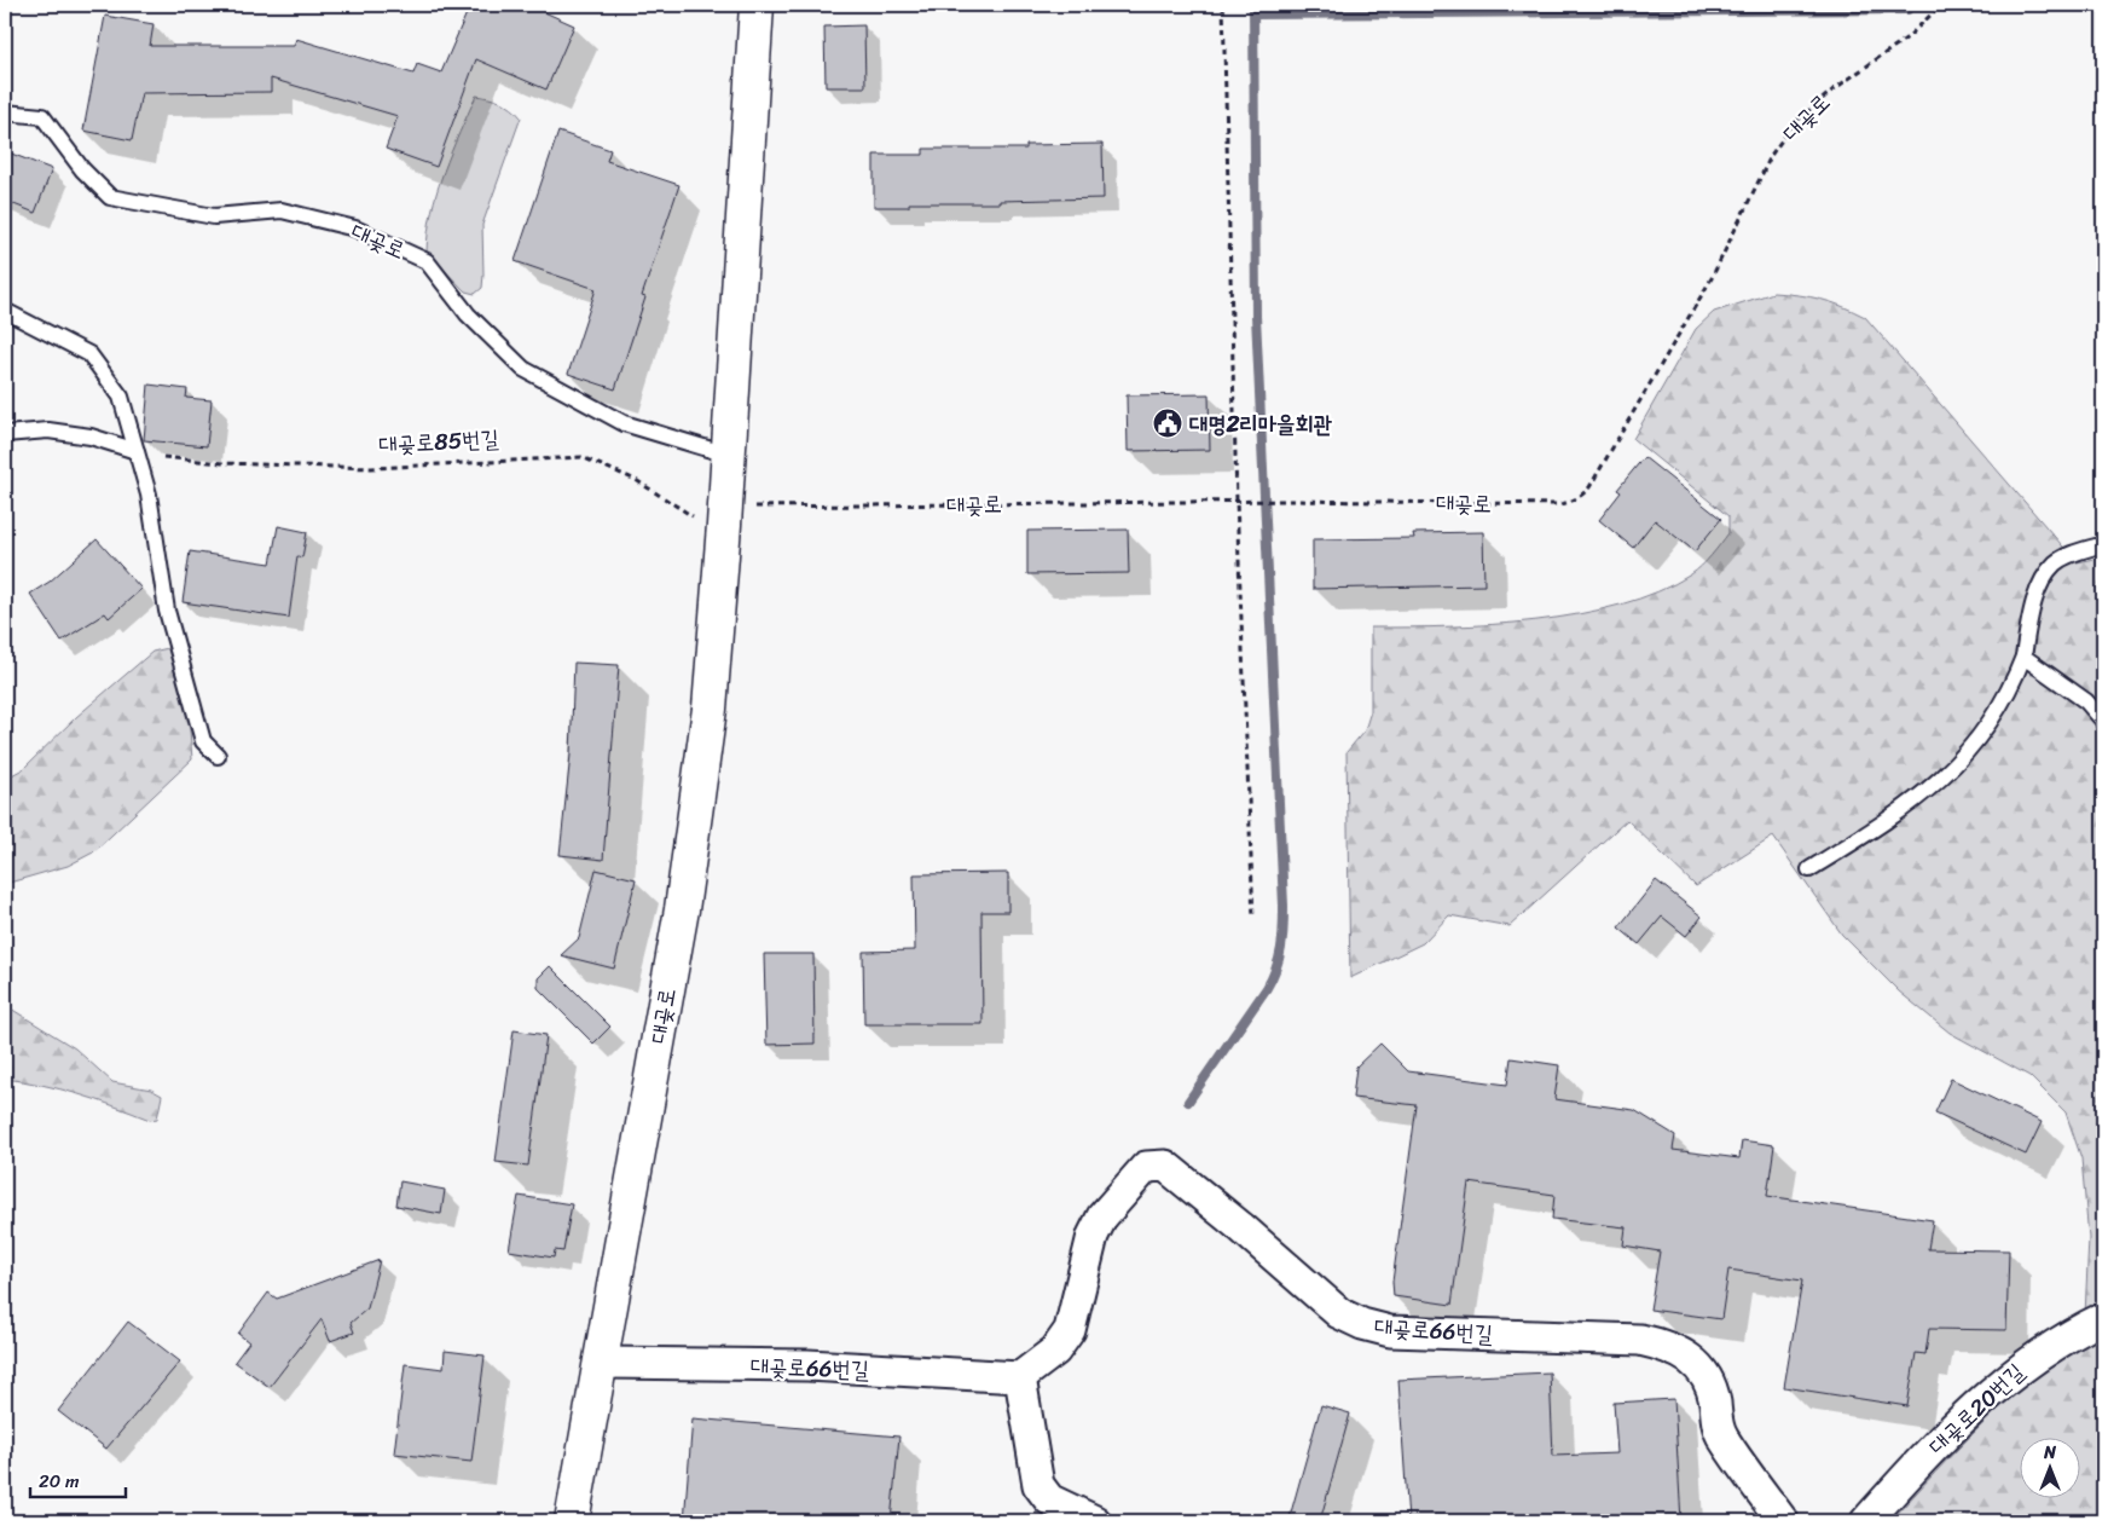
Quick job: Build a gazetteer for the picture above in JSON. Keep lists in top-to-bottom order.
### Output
{
  "streets": {
    "street": ["대곶로", "대곶로66번길", "대곶로20번길"],
    "path": ["대곶로85번길"]
  },
  "crossings": [
    ["대곶로", "대곶로85번길"],
    ["대곶로", "대곶로66번길"]
  ],
  "places": {
    "public building": ["대명2리마을회관"]
  },
  "scale_bar": "20 m",
  "north": "top"
}
